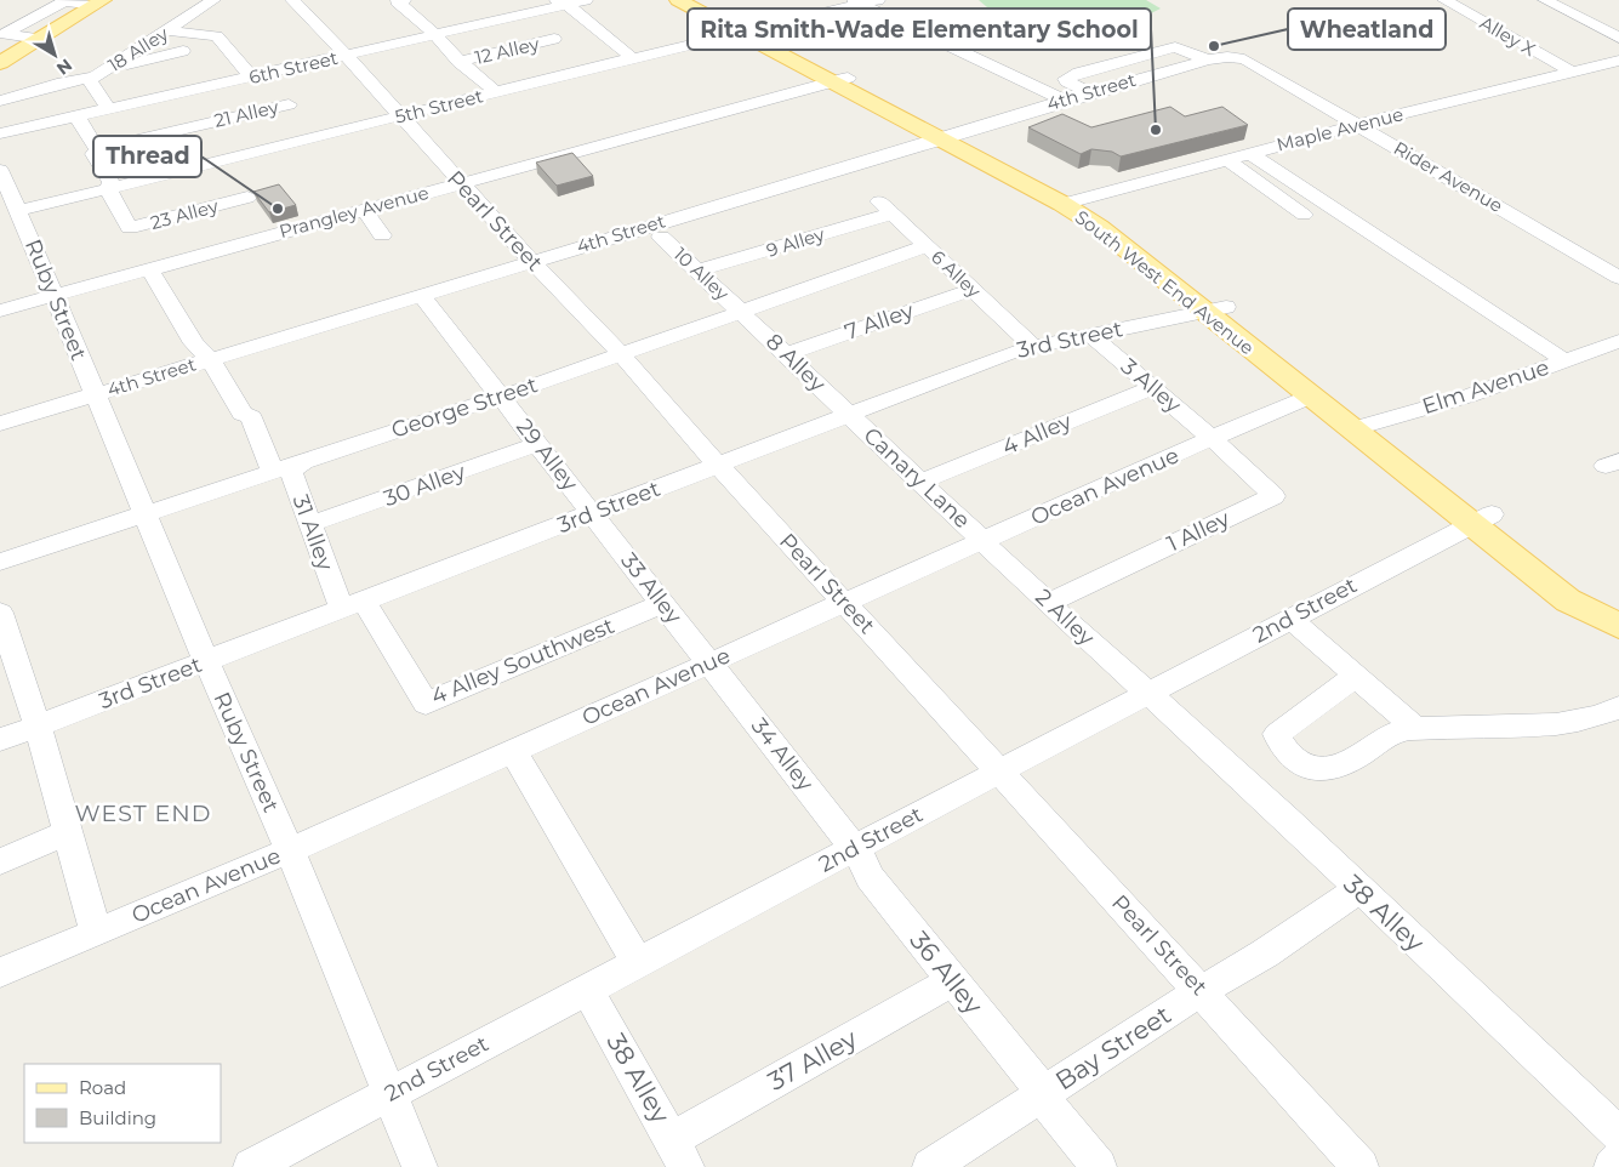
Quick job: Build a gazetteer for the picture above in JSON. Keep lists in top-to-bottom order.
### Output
{
  "streets": {
    "main road": ["South West End Avenue"],
    "street": [
      "Alley X",
      "18 Alley",
      "12 Alley",
      "6th Street",
      "4th Street",
      "5th Street",
      "21 Alley",
      "Maple Avenue",
      "Rider Avenue",
      "Prangley Avenue",
      "23 Alley",
      "Pearl Street",
      "9 Alley",
      "10 Alley",
      "6 Alley",
      "Ruby Street",
      "7 Alley",
      "3rd Street",
      "8 Alley",
      "3 Alley",
      "Elm Avenue",
      "George Street",
      "4 Alley",
      "29 Alley",
      "Canary Lane",
      "30 Alley",
      "Ocean Avenue",
      "1 Alley",
      "31 Alley",
      "33 Alley",
      "2nd Street",
      "2 Alley",
      "4 Alley Southwest",
      "34 Alley",
      "38 Alley",
      "36 Alley",
      "Bay Street",
      "37 Alley"
    ]
  },
  "crossings": [
    ["Alley X", "Maple Avenue"],
    ["18 Alley", "6th Street"],
    ["6th Street", "Pearl Street"],
    ["4th Street", "Rider Avenue"],
    ["4th Street", "Pearl Street"],
    ["4th Street", "South West End Avenue"],
    ["4th Street", "Ruby Street"],
    ["4th Street", "29 Alley"],
    ["5th Street", "23 Alley"],
    ["5th Street", "Pearl Street"],
    ["5th Street", "South West End Avenue"],
    ["5th Street", "Ruby Street"],
    ["Maple Avenue", "Rider Avenue"],
    ["Maple Avenue", "South West End Avenue"],
    ["Prangley Avenue", "Pearl Street"],
    ["Prangley Avenue", "South West End Avenue"],
    ["Prangley Avenue", "Ruby Street"],
    ["Pearl Street", "3rd Street"],
    ["Pearl Street", "George Street"],
    ["Pearl Street", "Ocean Avenue"],
    ["Pearl Street", "2nd Street"],
    ["Pearl Street", "Bay Street"],
    ["9 Alley", "10 Alley"],
    ["9 Alley", "6 Alley"],
    ["10 Alley", "8 Alley"],
    ["10 Alley", "George Street"],
    ["6 Alley", "7 Alley"],
    ["6 Alley", "3rd Street"],
    ["6 Alley", "George Street"],
    ["South West End Avenue", "3rd Street"],
    ["South West End Avenue", "Elm Avenue"],
    ["South West End Avenue", "Ocean Avenue"],
    ["South West End Avenue", "2nd Street"],
    ["Ruby Street", "3rd Street"],
    ["Ruby Street", "George Street"],
    ["Ruby Street", "Ocean Avenue"],
    ["Ruby Street", "2nd Street"],
    ["7 Alley", "8 Alley"],
    ["3rd Street", "8 Alley"],
    ["3rd Street", "3 Alley"],
    ["3rd Street", "29 Alley"],
    ["3rd Street", "Canary Lane"],
    ["3rd Street", "31 Alley"],
    ["3rd Street", "33 Alley"],
    ["3rd Street", "4 Alley Southwest"],
    ["8 Alley", "George Street"],
    ["8 Alley", "Canary Lane"],
    ["3 Alley", "4 Alley"],
    ["3 Alley", "Ocean Avenue"],
    ["3 Alley", "1 Alley"],
    ["George Street", "29 Alley"],
    ["George Street", "31 Alley"],
    ["4 Alley", "Canary Lane"],
    ["29 Alley", "30 Alley"],
    ["29 Alley", "33 Alley"],
    ["Canary Lane", "Ocean Avenue"],
    ["Canary Lane", "2 Alley"],
    ["30 Alley", "31 Alley"],
    ["Ocean Avenue", "1 Alley"],
    ["Ocean Avenue", "33 Alley"],
    ["Ocean Avenue", "2 Alley"],
    ["Ocean Avenue", "34 Alley"],
    ["1 Alley", "2 Alley"],
    ["31 Alley", "4 Alley Southwest"],
    ["33 Alley", "4 Alley Southwest"],
    ["33 Alley", "34 Alley"],
    ["2nd Street", "2 Alley"],
    ["2nd Street", "34 Alley"],
    ["2nd Street", "38 Alley"],
    ["2nd Street", "36 Alley"],
    ["2 Alley", "38 Alley"],
    ["34 Alley", "36 Alley"],
    ["38 Alley", "Bay Street"],
    ["38 Alley", "37 Alley"],
    ["36 Alley", "Bay Street"],
    ["36 Alley", "37 Alley"]
  ],
  "districts": ["WEST END"],
  "places": ["Wheatland", "Rita Smith-Wade Elementary School", "Thread"],
  "legend": ["Road", "Building"],
  "north": "bottom right"
}
